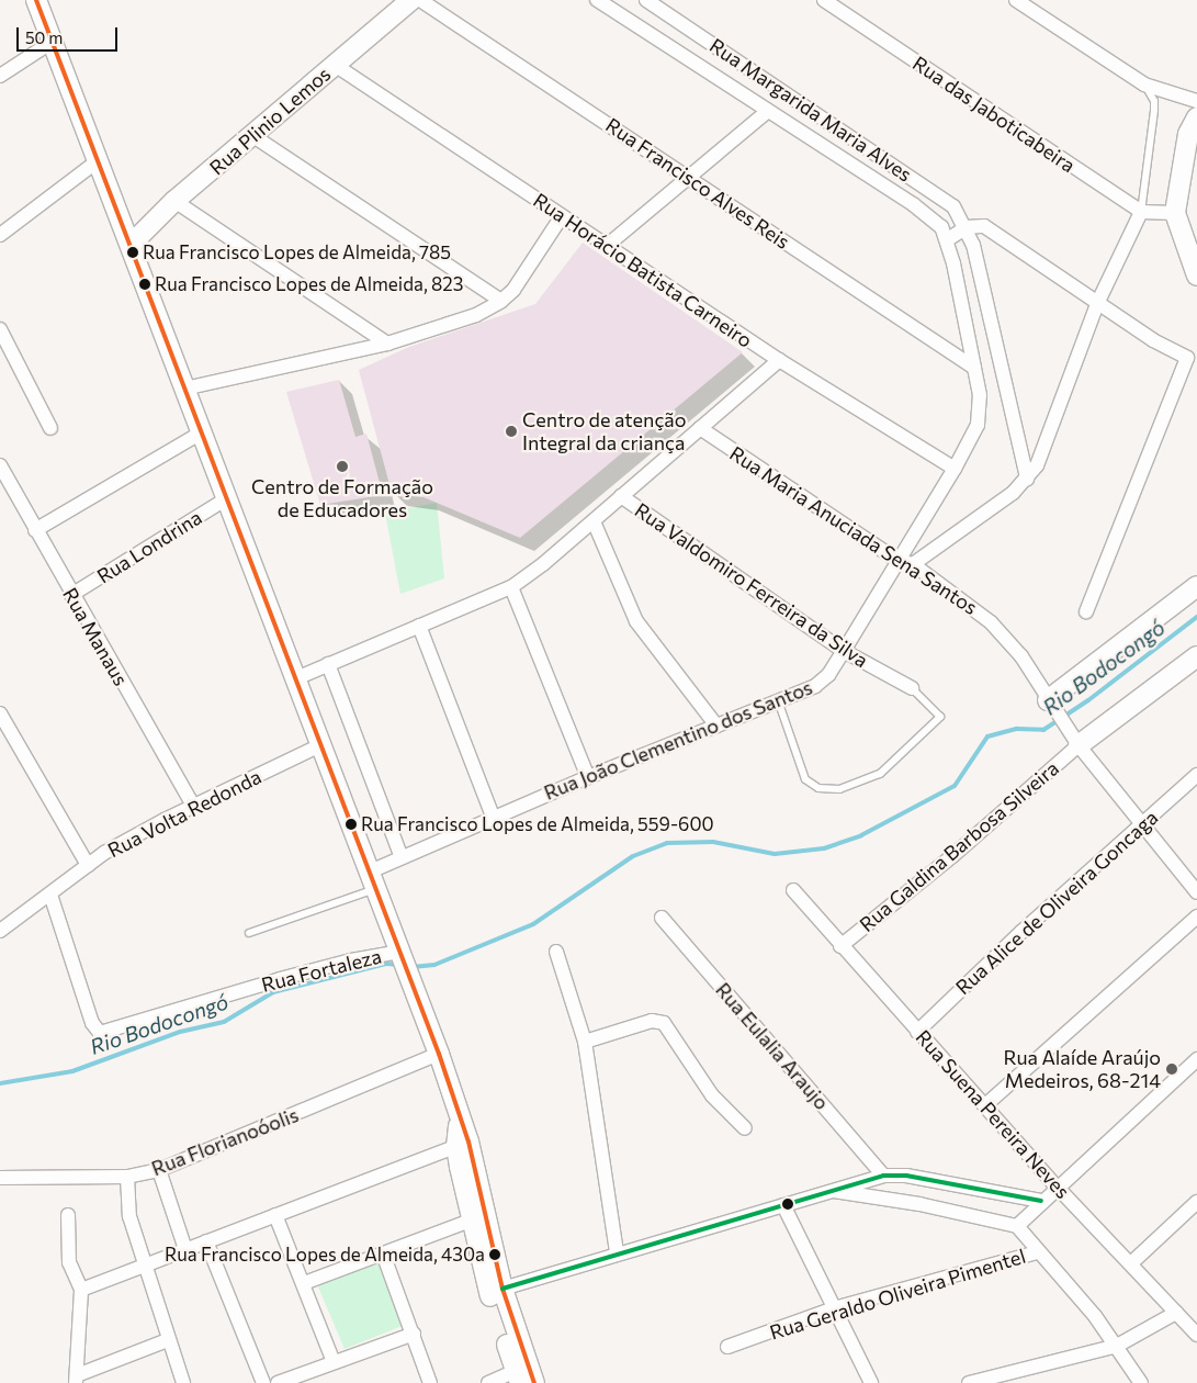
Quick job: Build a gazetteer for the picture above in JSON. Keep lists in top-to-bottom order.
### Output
{
  "streets": {
    "main road": ["Rua Plinio Lemos"],
    "street": [
      "Rua Margarida Maria Alves",
      "Rua das Jaboticabeira",
      "Rua Francisco Alves Reis",
      "Rua Horácio Batista Carneiro",
      "Rua Maria Anuciada Sena Santos",
      "Rua Londrina",
      "Rua Valdomiro Ferreira da Silva",
      "Rua Manaus",
      "Rua João Clementino dos Santos",
      "Rua Volta Redonda",
      "Rua Galdina Barbosa Silveira",
      "Rua Alice de Oliveira Goncaga",
      "Rua Fortaleza",
      "Rua Eulalia Araujo",
      "Rua Suena Pereira Neves",
      "Rua Florianoóolis",
      "Rua Geraldo Oliveira Pimentel"
    ]
  },
  "crossings": [
    ["Rua Margarida Maria Alves", "Rua João Clementino dos Santos"],
    ["Rua Plinio Lemos", "Rua Horácio Batista Carneiro"],
    ["Rua Francisco Alves Reis", "Rua João Clementino dos Santos"],
    ["Rua Horácio Batista Carneiro", "Rua João Clementino dos Santos"],
    ["Rua Maria Anuciada Sena Santos", "Rua João Clementino dos Santos"],
    ["Rua Maria Anuciada Sena Santos", "Rua Galdina Barbosa Silveira"],
    ["Rua Maria Anuciada Sena Santos", "Rua Alice de Oliveira Goncaga"],
    ["Rua Londrina", "Rua Manaus"],
    ["Rua Valdomiro Ferreira da Silva", "Rua João Clementino dos Santos"],
    ["Rua Manaus", "Rua Volta Redonda"],
    ["Rua Volta Redonda", "Rua Fortaleza"],
    ["Rua Galdina Barbosa Silveira", "Rua Suena Pereira Neves"],
    ["Rua Alice de Oliveira Goncaga", "Rua Suena Pereira Neves"]
  ],
  "water": ["Rio Bodocongó"],
  "places": [
    "Rua Francisco Lopes de Almeida, 785",
    "Rua Francisco Lopes de Almeida, 823",
    "Centro de atenção Integral da criança",
    "Centro de Formação de Educadores",
    "Rua Francisco Lopes de Almeida, 559-600",
    "Rua Alaíde Araújo Medeiros, 68-214",
    "Rua Francisco Lopes de Almeida, 430a"
  ],
  "scale_bar": "50 m"
}
